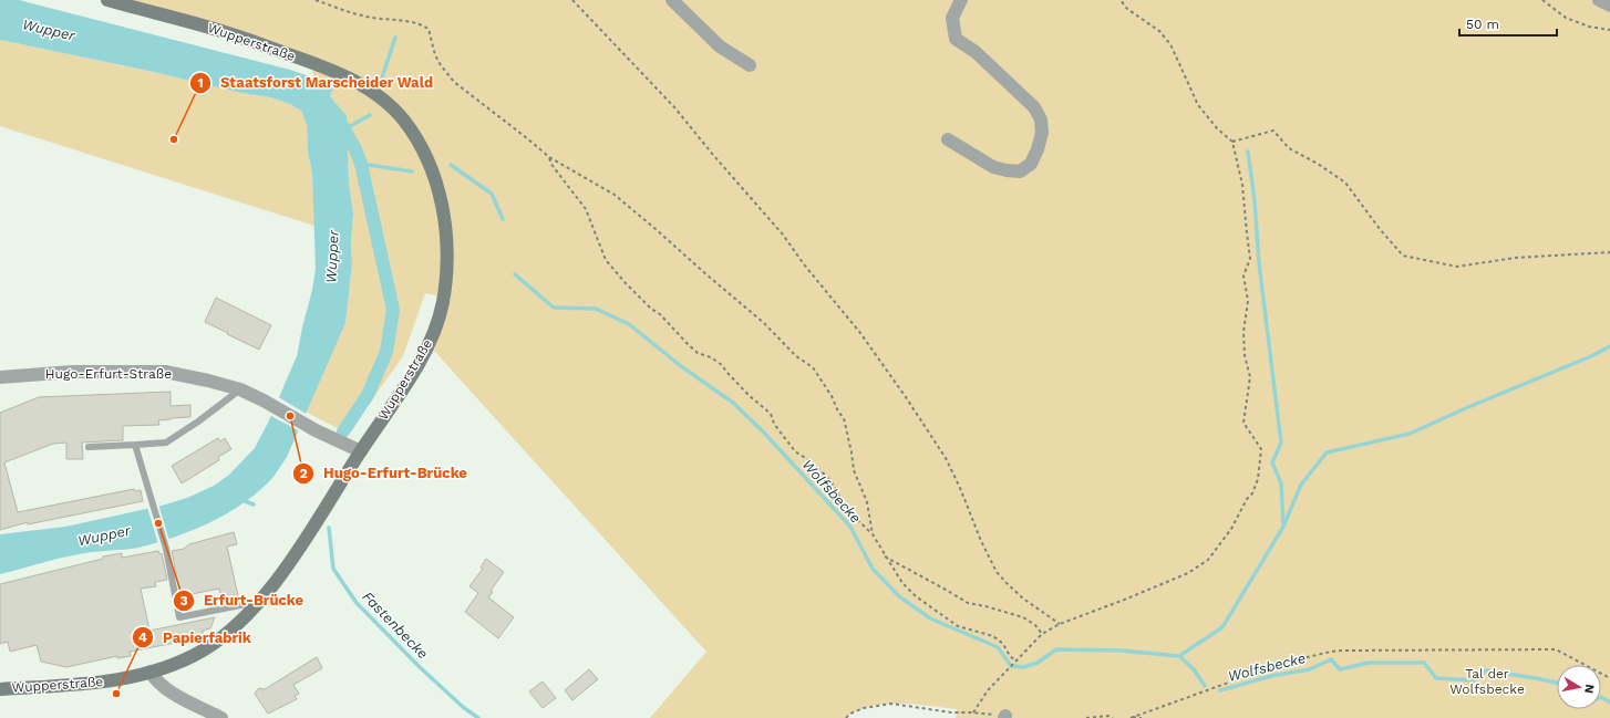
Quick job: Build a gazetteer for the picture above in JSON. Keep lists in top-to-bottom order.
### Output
{
  "streets": {
    "main road": ["Wupperstraße"],
    "street": ["Hugo-Erfurt-Straße"]
  },
  "crossings": [
    ["Wupperstraße", "Hugo-Erfurt-Straße"]
  ],
  "water": ["Wupper", "Wolfsbecke", "Fastenbecke"],
  "parks": ["Tal der Wolfsbecke"],
  "places": [
    "Staatsforst Marscheider Wald",
    "Hugo-Erfurt-Brücke",
    "Erfurt-Brücke",
    "Papierfabrik"
  ],
  "scale_bar": "50 m",
  "north": "right"
}
